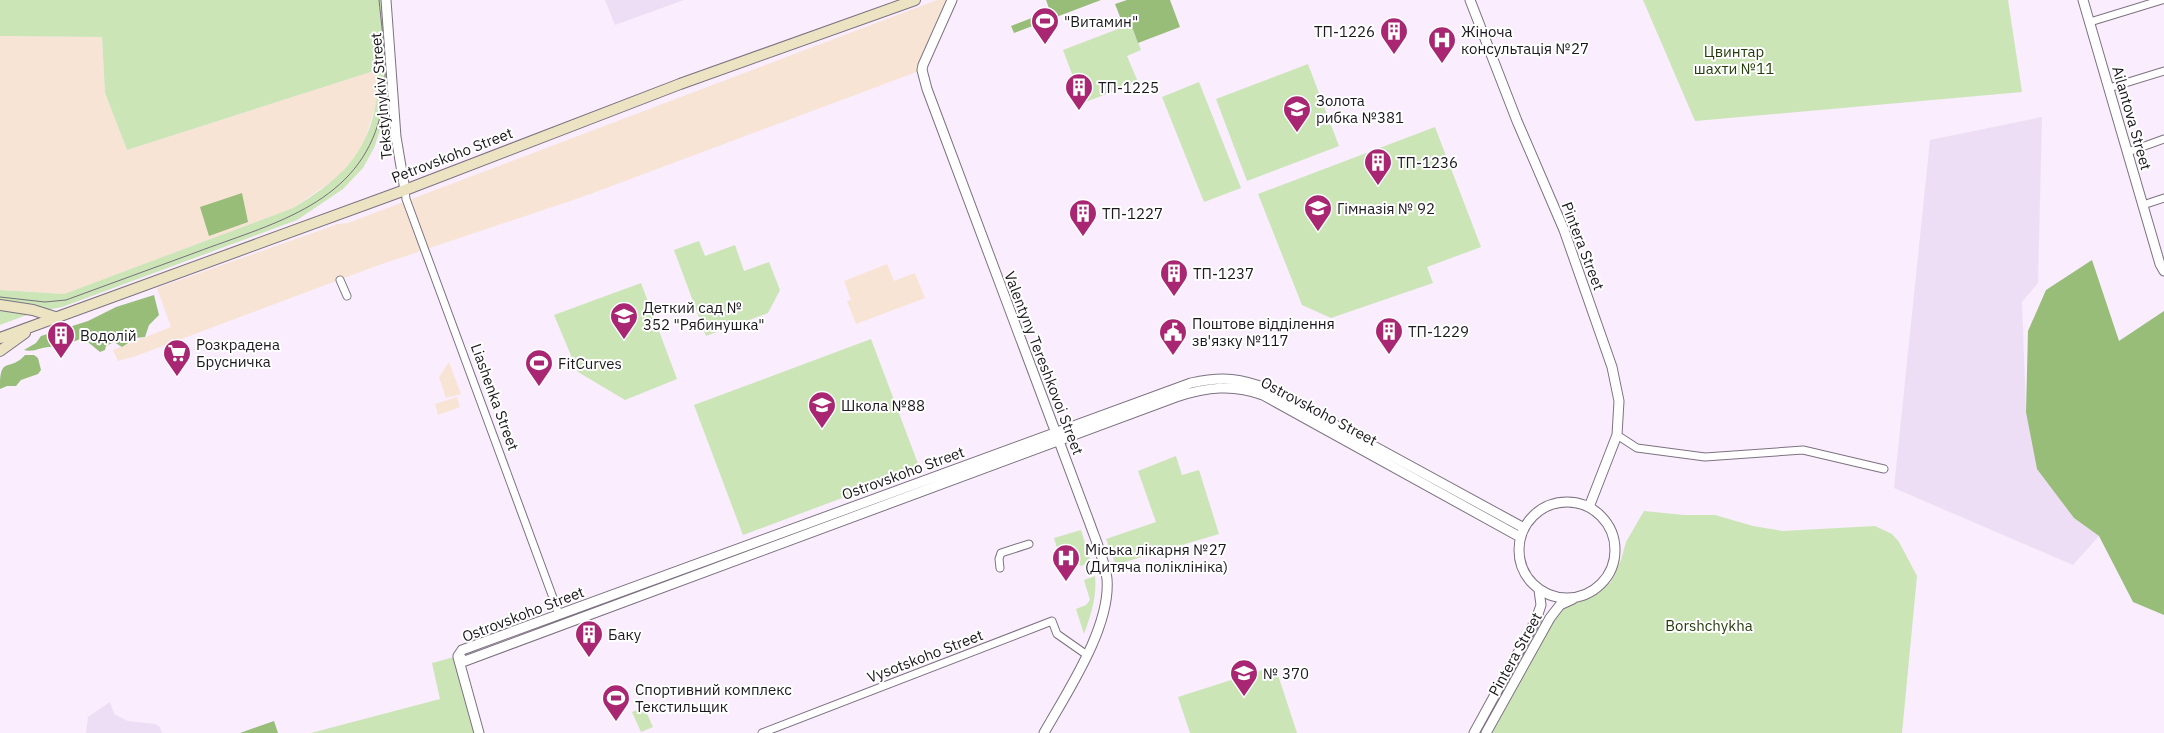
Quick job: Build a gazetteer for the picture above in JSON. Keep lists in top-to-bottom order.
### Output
{
  "streets": {
    "main road": ["Petrovskoho Street"],
    "street": [
      "Tekstylnykiv Street",
      "Ailantova Street",
      "Pintera Street",
      "Valentyny Tereshkovoi Street",
      "Liashenka Street",
      "Ostrovskoho Street",
      "Vysotskoho Street"
    ]
  },
  "crossings": [
    ["Tekstylnykiv Street", "Petrovskoho Street"],
    ["Tekstylnykiv Street", "Liashenka Street"],
    ["Petrovskoho Street", "Liashenka Street"],
    ["Pintera Street", "Ostrovskoho Street"],
    ["Valentyny Tereshkovoi Street", "Ostrovskoho Street"],
    ["Valentyny Tereshkovoi Street", "Vysotskoho Street"],
    ["Liashenka Street", "Ostrovskoho Street"]
  ],
  "parks": ["Цвинтар шахти №11", "Borshchykha"],
  "places": {
    "sports": ["\"Витамин\"", "FitCurves", "Спортивний комплекс Текстильщик"],
    "building": [
      "ТП-1226",
      "ТП-1225",
      "ТП-1236",
      "ТП-1227",
      "ТП-1237",
      "ТП-1229",
      "Водолій",
      "Баку"
    ],
    "hospital": ["Жіноча консультація №27", "Міська лікарня №27 (Дитяча поліклініка)"],
    "school or university": [
      "Золота рибка №381",
      "Гімназія № 92",
      "Деткий сад № 352 \"Рябинушка\"",
      "Школа №88",
      "№ 370"
    ],
    "public building": ["Поштове відділення зв'язку №117"],
    "supermarket": ["Розкрадена Брусничка"]
  }
}
